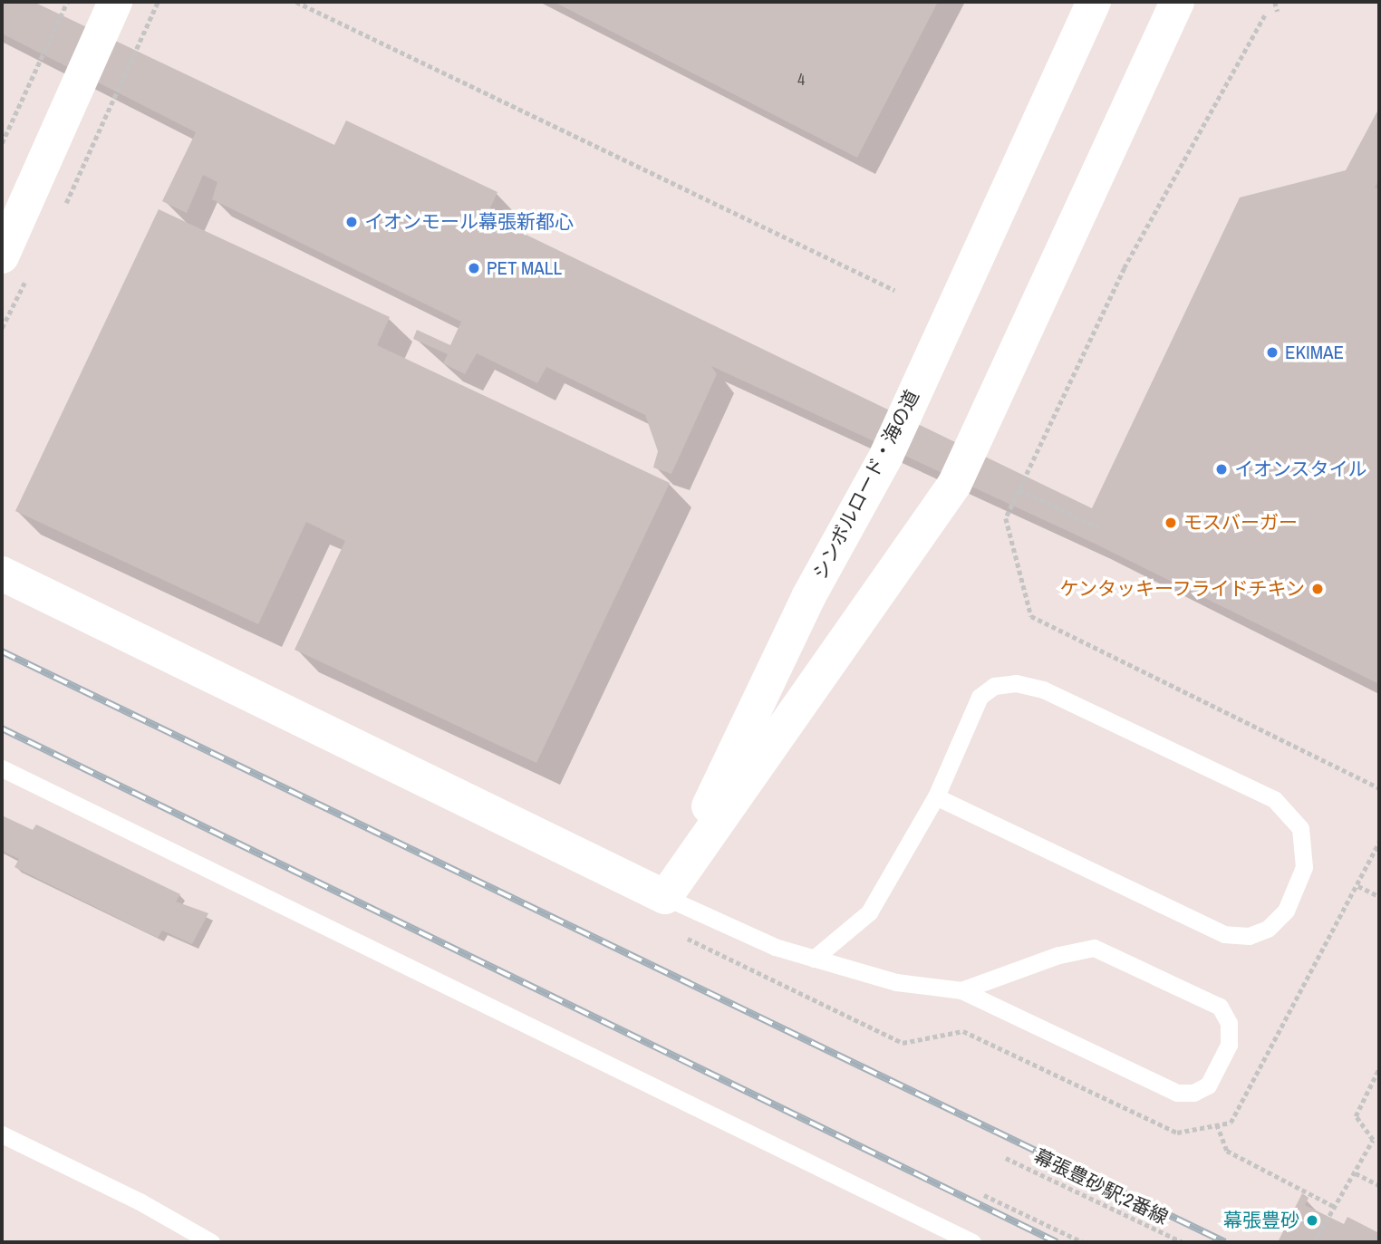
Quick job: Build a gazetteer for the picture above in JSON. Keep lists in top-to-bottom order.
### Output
{
  "streets": {
    "street": ["シンボルロード・海の道"],
    "path": ["幕張豊砂駅;2番線"]
  },
  "places": [
    "イオンモール幕張新都心",
    "PET MALL",
    "EKIMAE",
    "イオンスタイル",
    "モスバーガー",
    "ケンタッキーフライドチキン",
    "幕張豊砂"
  ],
  "house_numbers": ["4"]
}
